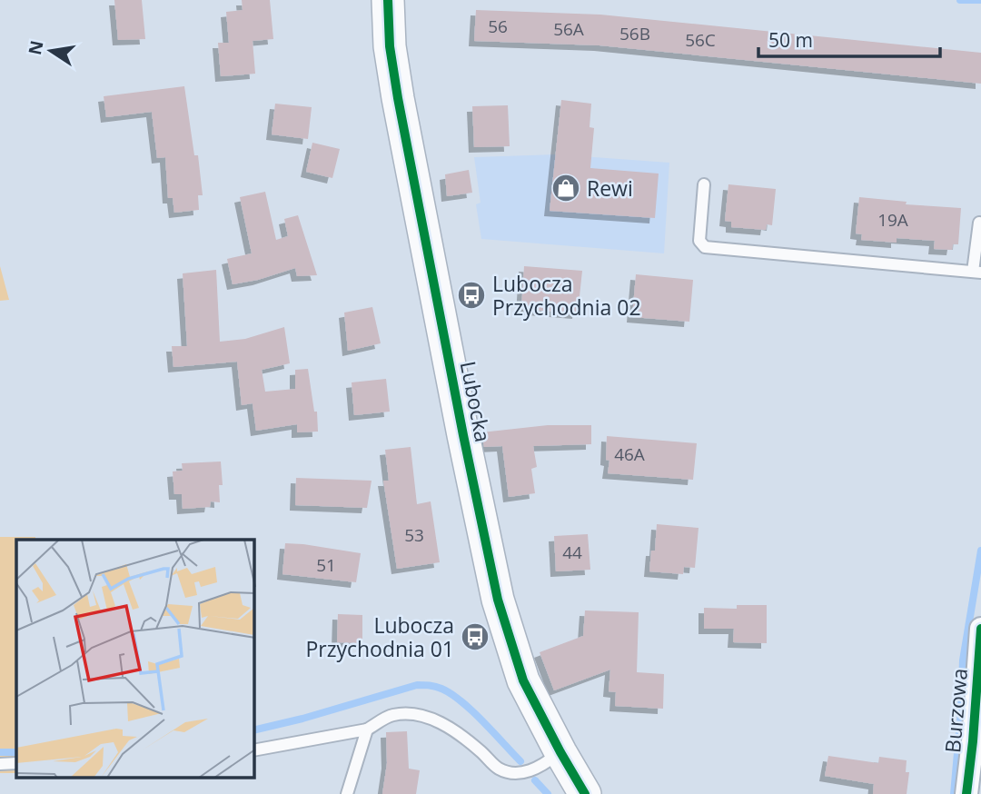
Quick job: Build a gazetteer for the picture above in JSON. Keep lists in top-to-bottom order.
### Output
{
  "streets": {
    "street": ["Lubocka", "Burzowa"]
  },
  "places": {
    "shop": ["Rewi"],
    "bus stop": ["Lubocza Przychodnia 02", "Lubocza Przychodnia 01"]
  },
  "house_numbers": [
    "56",
    "56A",
    "56B",
    "56C",
    "19A",
    "46A",
    "53",
    "44",
    "51"
  ],
  "scale_bar": "50 m",
  "north": "left"
}
